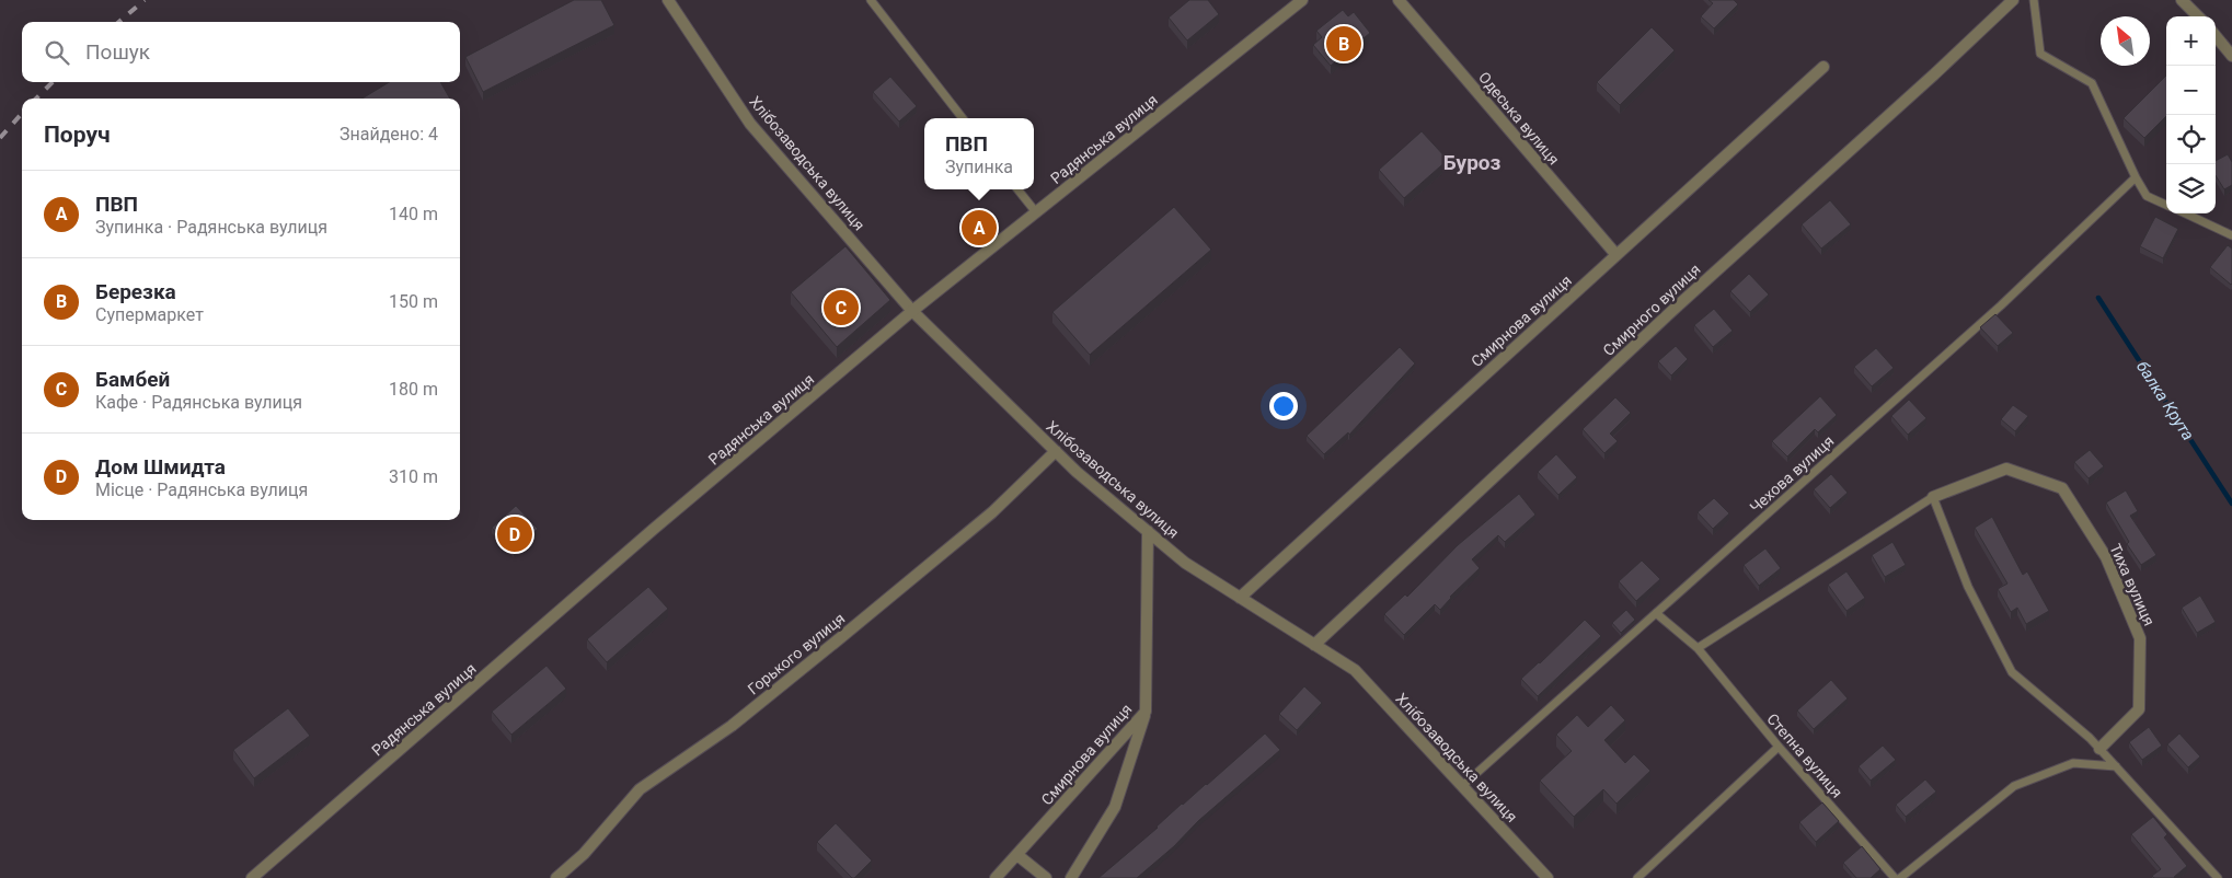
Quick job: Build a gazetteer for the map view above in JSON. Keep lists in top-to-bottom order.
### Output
{
  "streets": {
    "street": [
      "Одеська вулиця",
      "Радянська вулиця",
      "Хлібозаводська вулиця",
      "Смирного вулиця",
      "Смирнова вулиця",
      "Тиха вулиця",
      "Горького вулиця"
    ],
    "lane": ["Чехова вулиця", "Степна вулиця"]
  },
  "crossings": [
    ["Одеська вулиця", "Смирнова вулиця"],
    ["Радянська вулиця", "Хлібозаводська вулиця"],
    ["Хлібозаводська вулиця", "Смирного вулиця"],
    ["Хлібозаводська вулиця", "Смирнова вулиця"],
    ["Хлібозаводська вулиця", "Чехова вулиця"],
    ["Хлібозаводська вулиця", "Горького вулиця"],
    ["Чехова вулиця", "Степна вулиця"]
  ],
  "districts": ["Буроз"],
  "water": ["балка Крута"],
  "north": "top left",
  "page": {
    "map_buttons": ["+", "−"],
    "search": "Пошук",
    "pins": [
      "B",
      "A",
      "C",
      "D"
    ],
    "heading": ["Поруч", "Знайдено: 4"],
    "popup": ["ПВП", "Зупинка"],
    "list": [
      {
        "mark": "A",
        "name": "ПВП",
        "note": "Зупинка · Радянська вулиця",
        "value": "140 m"
      },
      {
        "mark": "B",
        "name": "Березка",
        "note": "Супермаркет",
        "value": "150 m"
      },
      {
        "mark": "C",
        "name": "Бамбей",
        "note": "Кафе · Радянська вулиця",
        "value": "180 m"
      },
      {
        "mark": "D",
        "name": "Дом Шмидта",
        "note": "Місце · Радянська вулиця",
        "value": "310 m"
      }
    ]
  }
}
